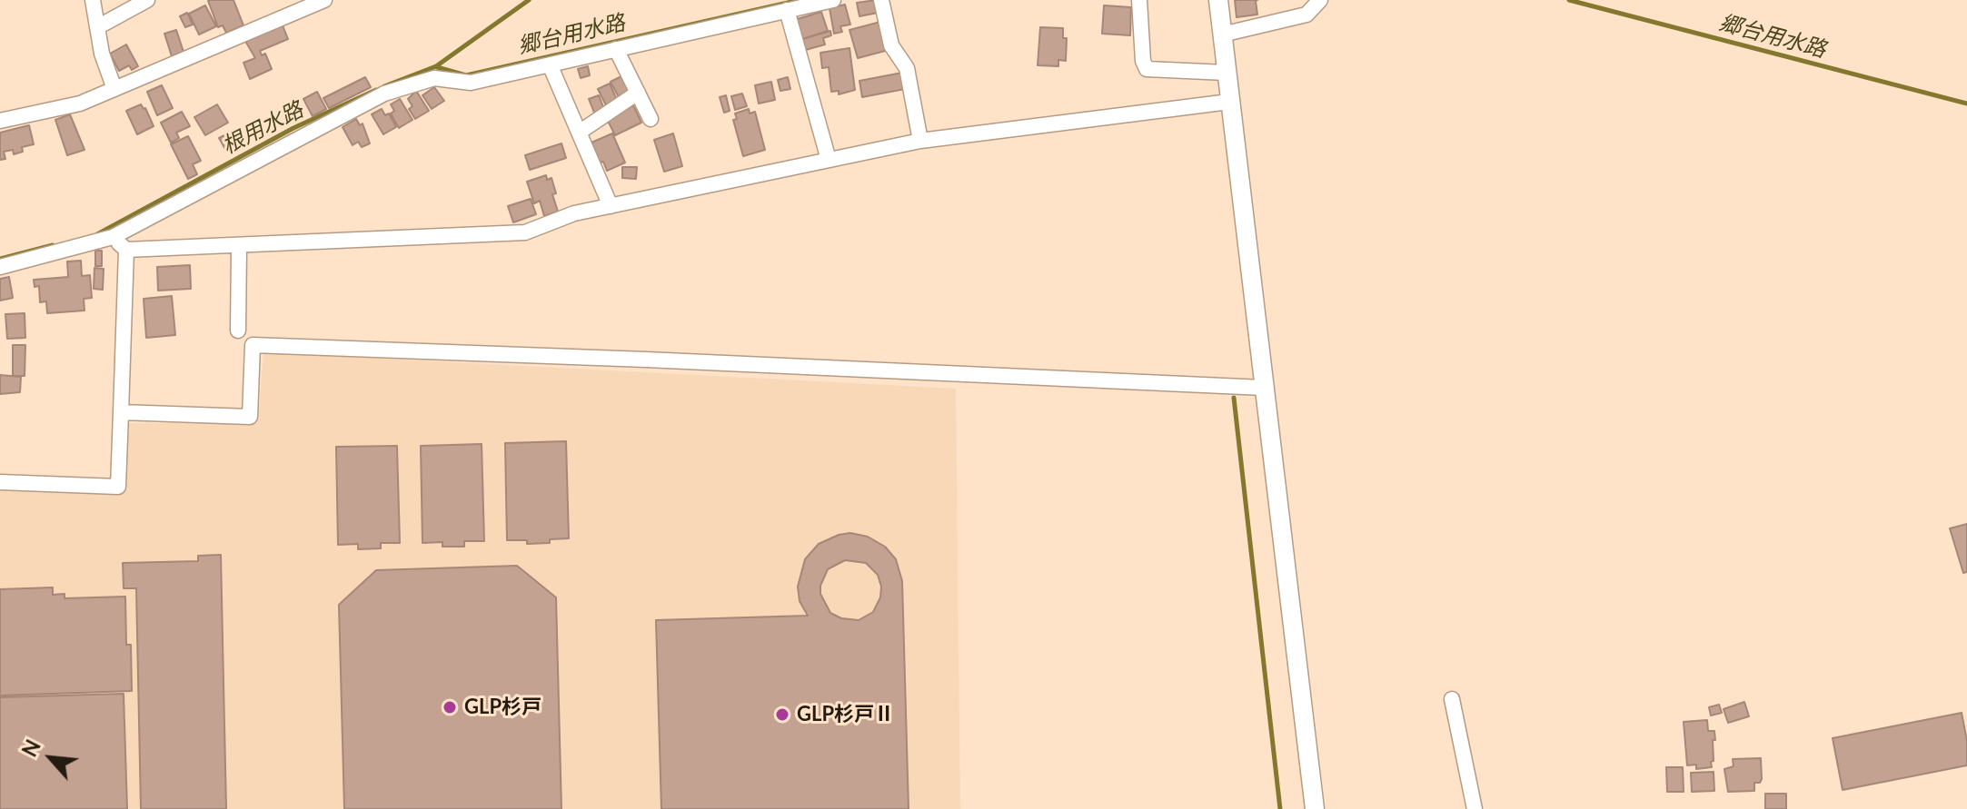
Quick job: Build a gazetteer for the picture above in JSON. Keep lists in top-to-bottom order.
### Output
{
  "water": ["郷台用水路", "根用水路"],
  "places": ["GLP杉戸", "GLP杉戸Ⅱ"],
  "north": "top left"
}
